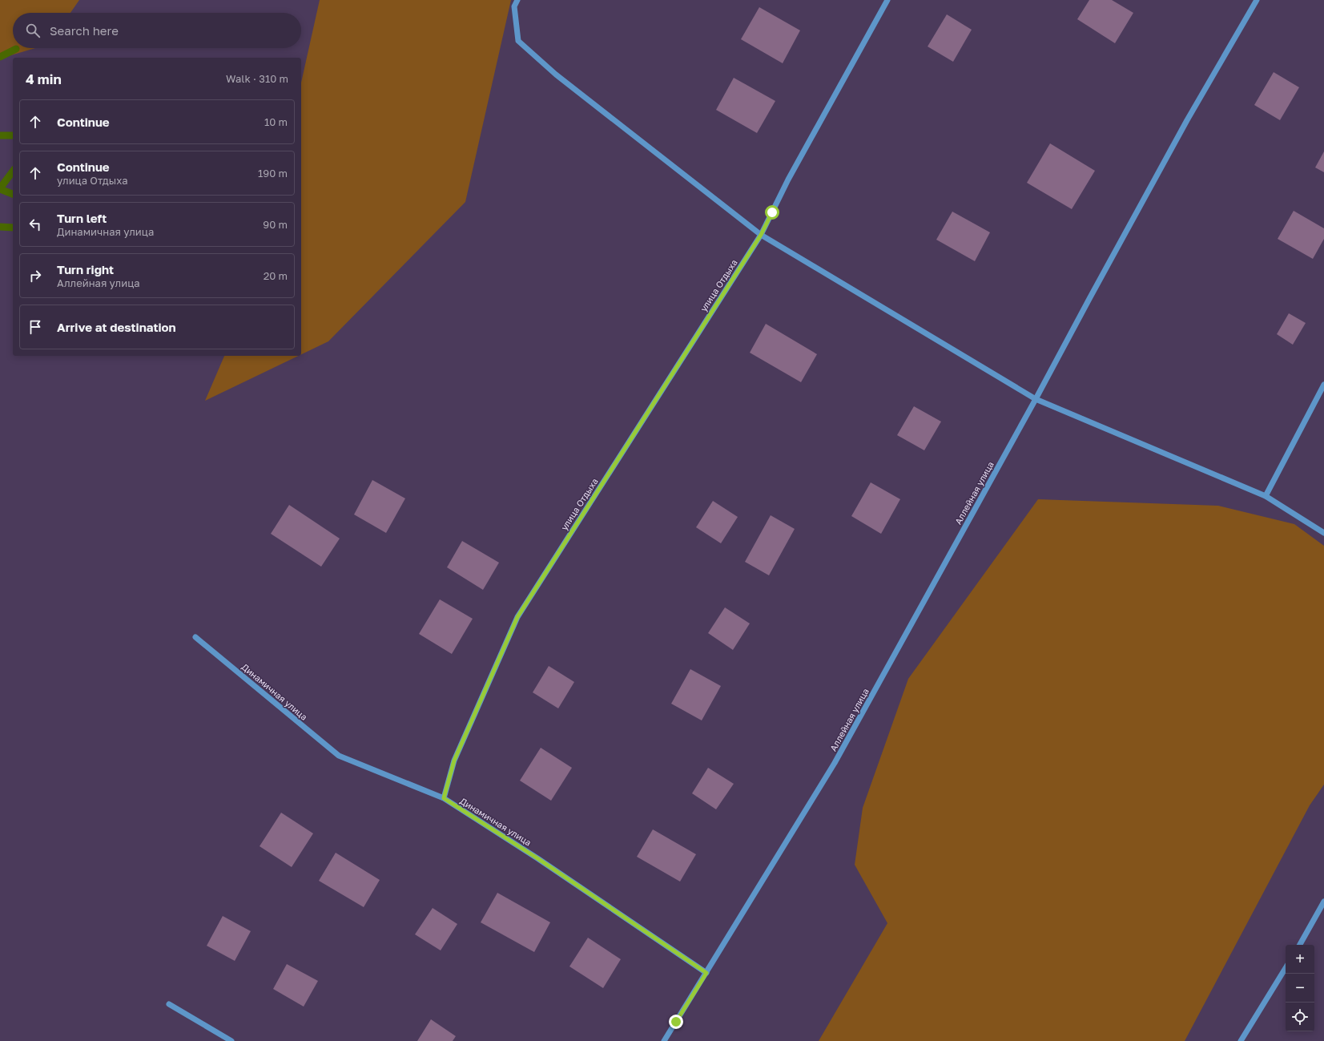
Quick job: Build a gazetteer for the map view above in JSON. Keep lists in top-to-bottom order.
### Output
{
  "streets": {
    "street": ["улица Отдыха", "Аллейная улица", "Динамичная улица"]
  },
  "crossings": [
    ["улица Отдыха", "Динамичная улица"],
    ["Аллейная улица", "Динамичная улица"]
  ],
  "page": {
    "search": "Search here",
    "heading": ["4 min", "Walk · 310 m"],
    "list": [
      ["Continue", "10 m"],
      ["Continue", "улица Отдыха", "190 m"],
      ["Turn left", "Динамичная улица", "90 m"],
      ["Turn right", "Аллейная улица", "20 m"],
      "Arrive at destination"
    ],
    "map_buttons": ["+", "−"]
  }
}
